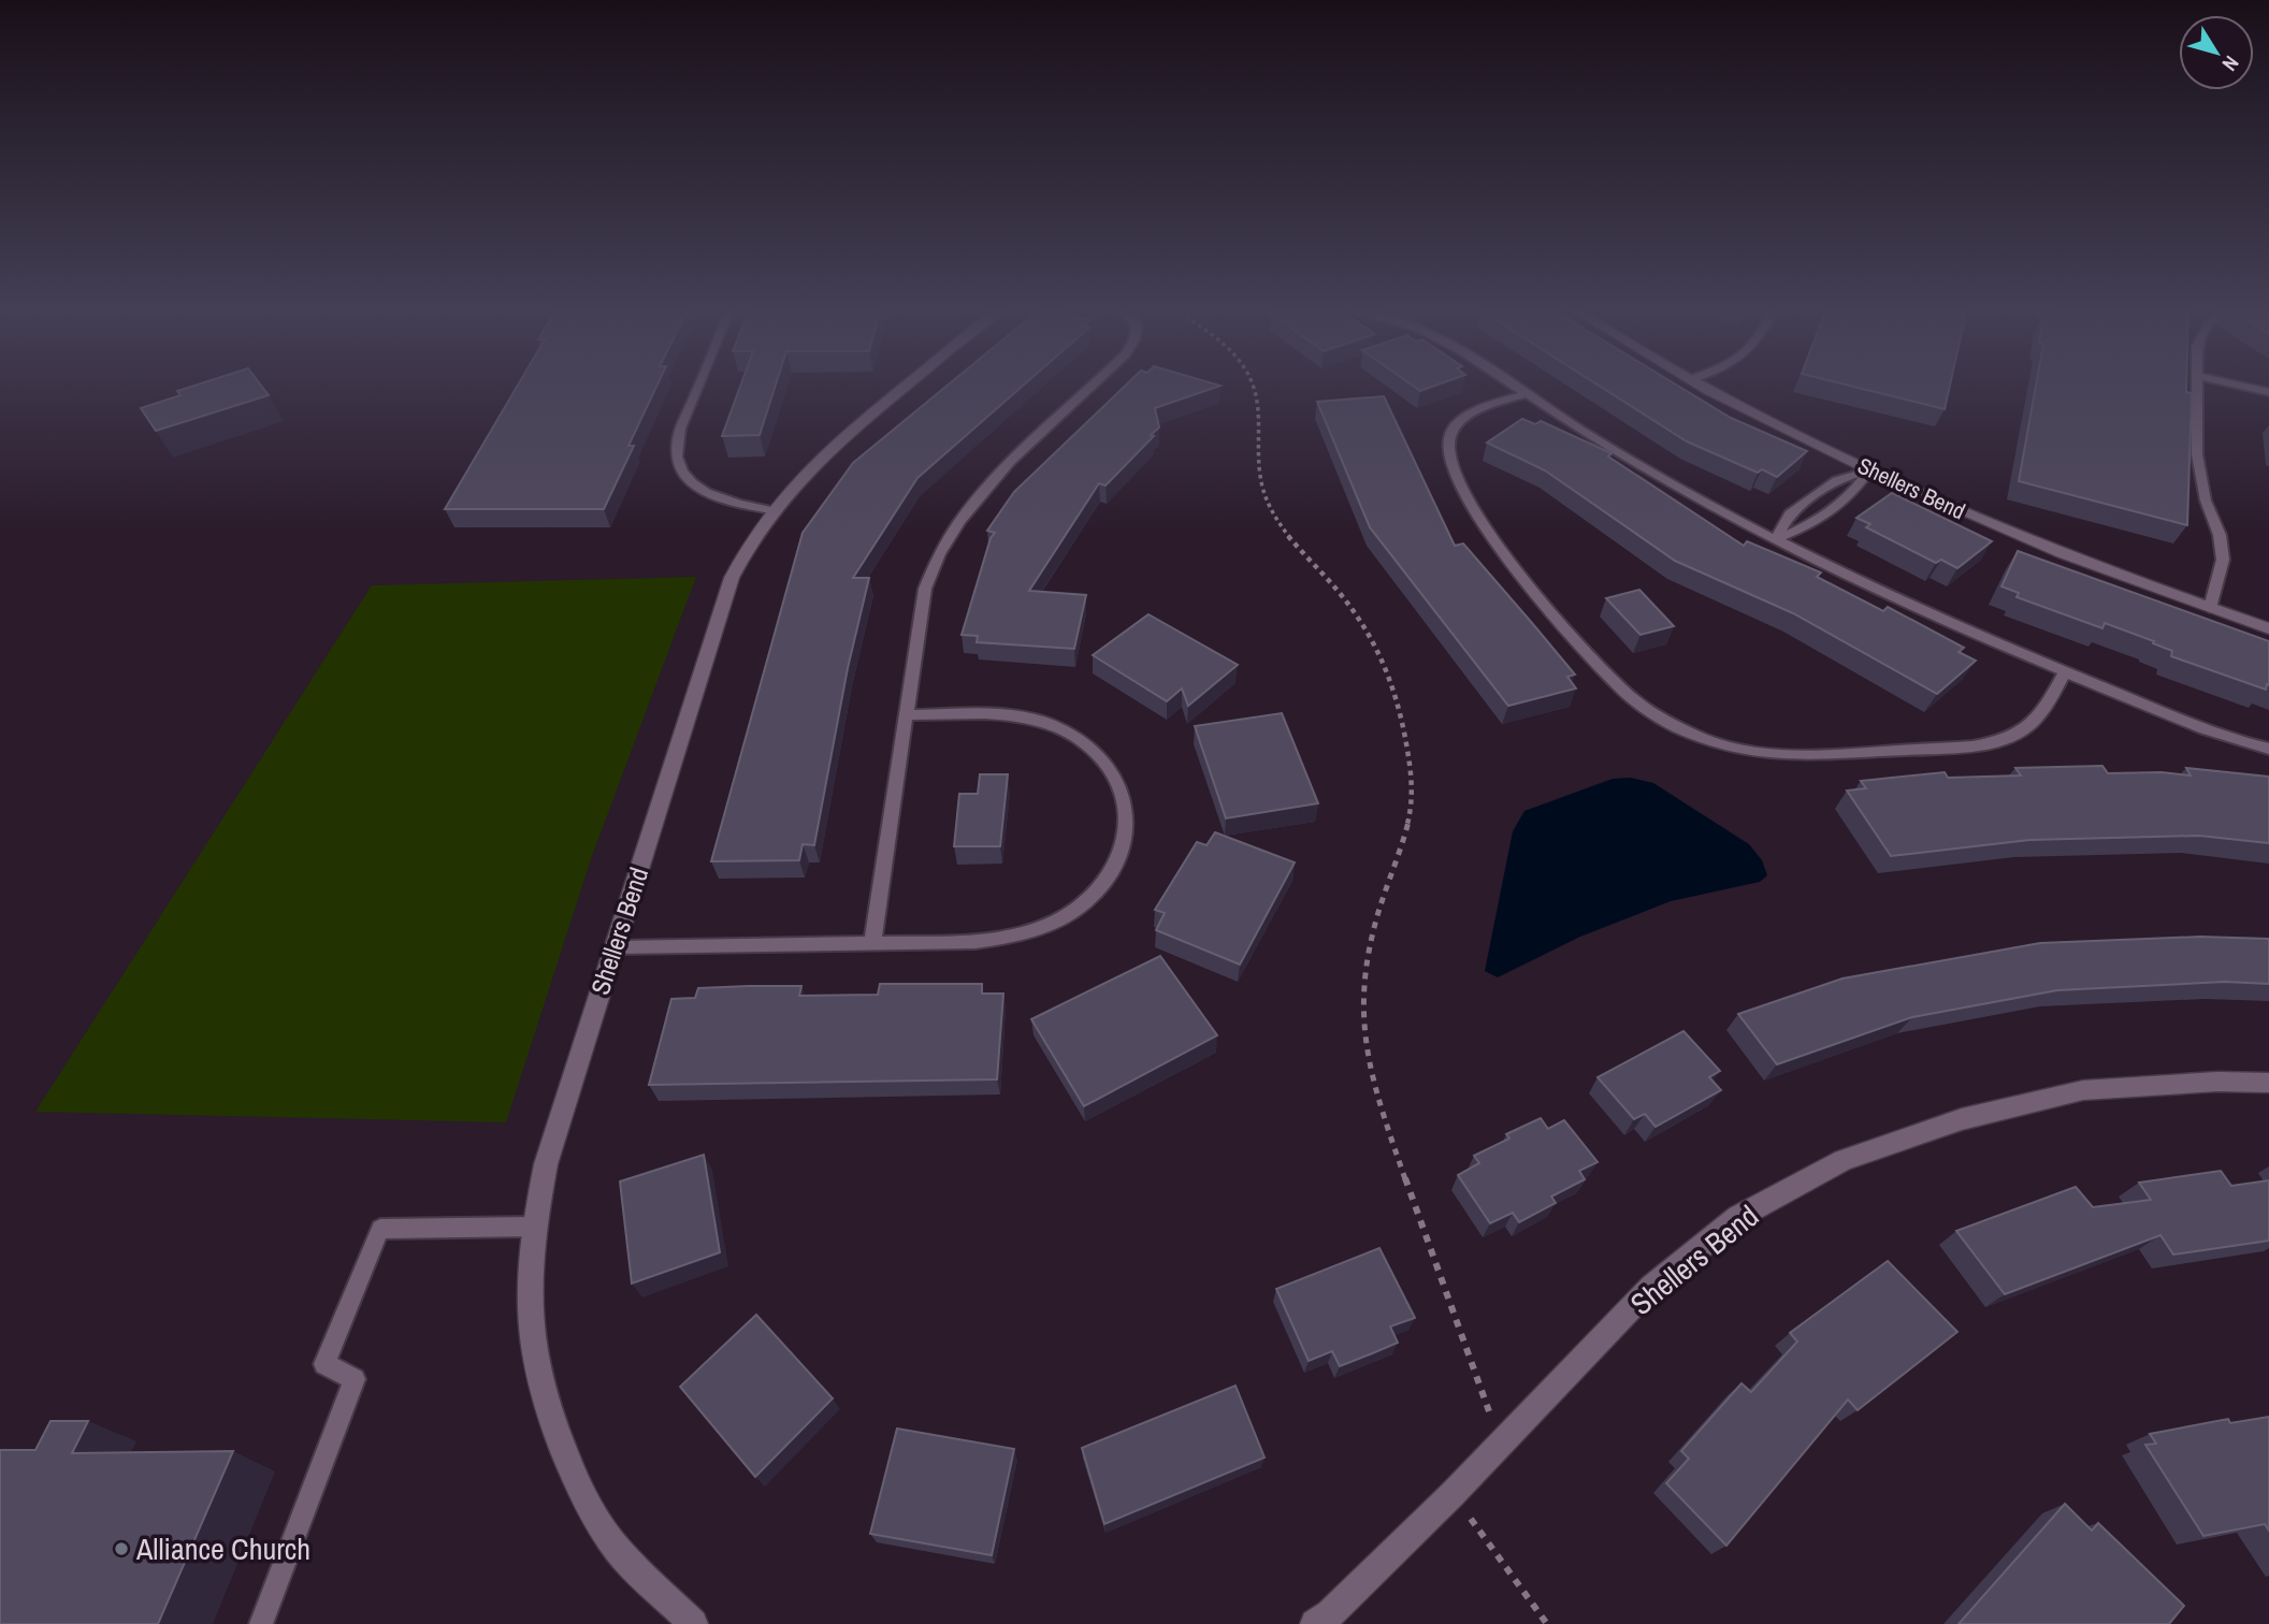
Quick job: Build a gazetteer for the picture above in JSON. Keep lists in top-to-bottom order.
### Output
{
  "streets": {
    "street": ["Shellers Bend"]
  },
  "places": ["Alliance Church"],
  "north": "bottom right"
}
